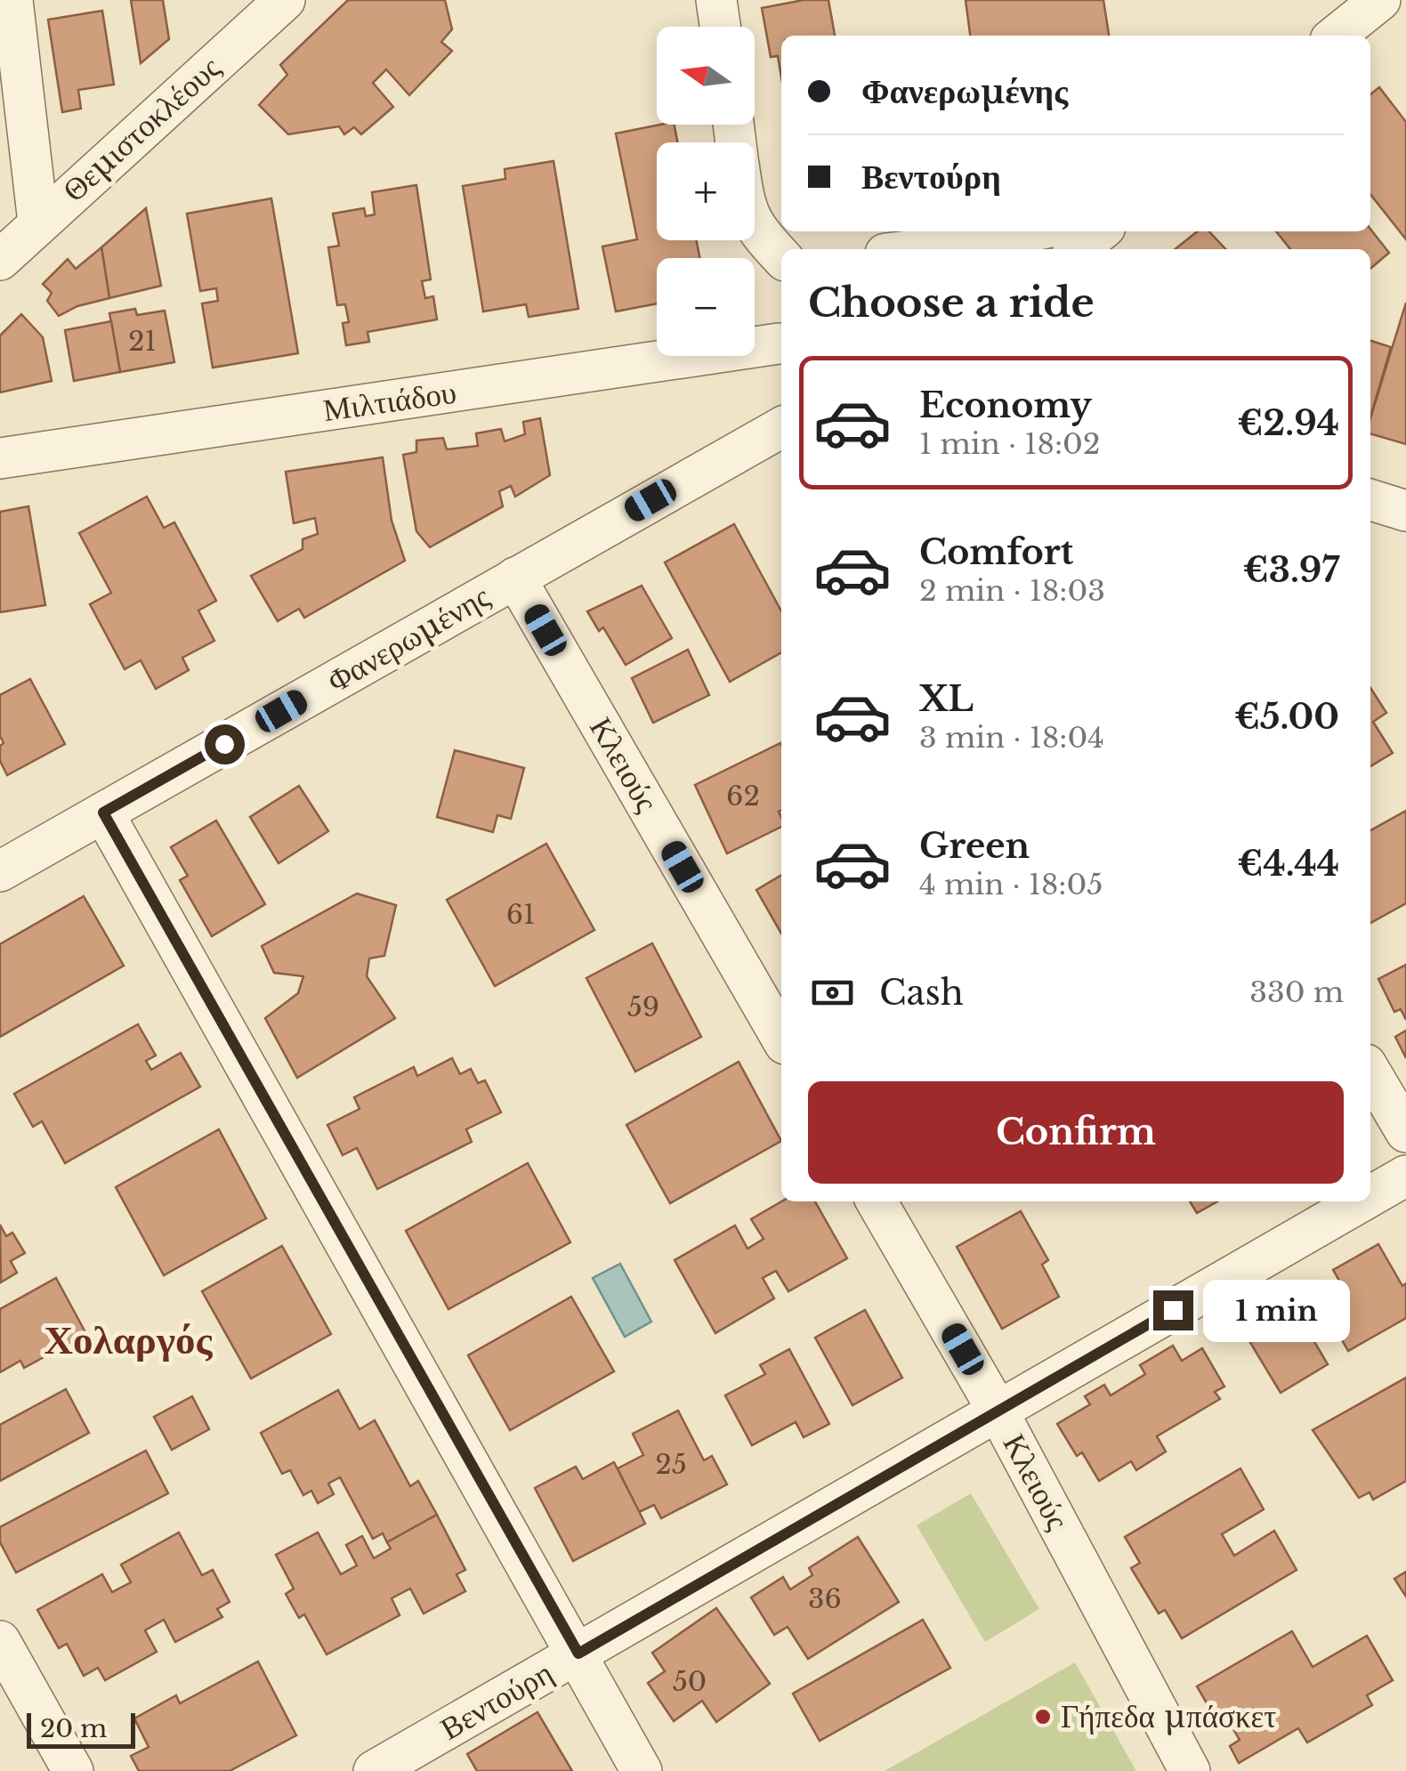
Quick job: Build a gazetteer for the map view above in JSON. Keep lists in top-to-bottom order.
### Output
{
  "streets": {
    "street": [
      "Θεμιστοκλέους",
      "Μιλτιάδου",
      "Φανερωμένης",
      "Κλειούς",
      "Βεντούρη"
    ]
  },
  "crossings": [
    ["Φανερωμένης", "Κλειούς"],
    ["Κλειούς", "Βεντούρη"]
  ],
  "districts": ["Χολαργός"],
  "places": ["Γήπεδα μπάσκετ"],
  "house_numbers": [
    "21",
    "62",
    "61",
    "59",
    "25",
    "36",
    "50"
  ],
  "scale_bar": "20 m",
  "north": "left",
  "page": {
    "map_buttons": ["+", "−"],
    "banner": ["Φανερωμένης", "Βεντούρη"],
    "heading": "Choose a ride",
    "list": [
      {
        "name": "Economy",
        "note": "1 min · 18:02",
        "value": "€2.94"
      },
      {
        "name": "Comfort",
        "note": "2 min · 18:03",
        "value": "€3.97"
      },
      {
        "name": "XL",
        "note": "3 min · 18:04",
        "value": "€5.00"
      },
      {
        "name": "Green",
        "note": "4 min · 18:05",
        "value": "€4.44"
      }
    ],
    "pay": ["Cash", "330 m"],
    "buttons": "Confirm",
    "bubble": "1 min",
    "scale": "20 m"
  }
}
